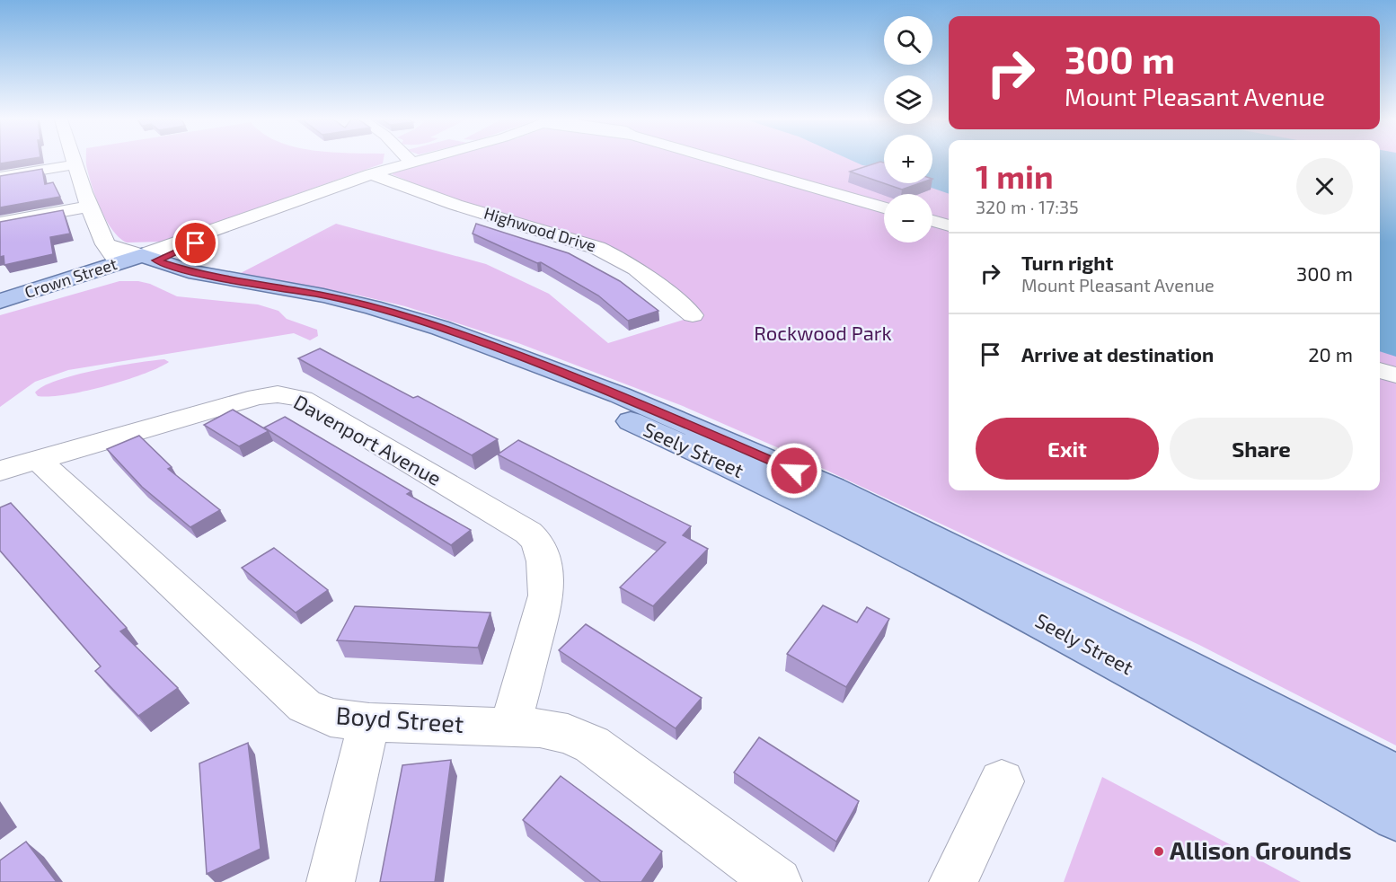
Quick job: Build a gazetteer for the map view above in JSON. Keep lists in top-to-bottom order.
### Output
{
  "streets": {
    "main road": ["Crown Street", "Seely Street"],
    "street": ["Highwood Drive", "Davenport Avenue", "Boyd Street"]
  },
  "crossings": [
    ["Crown Street", "Seely Street"],
    ["Davenport Avenue", "Boyd Street"]
  ],
  "parks": ["Rockwood Park"],
  "places": ["Allison Grounds"],
  "page": {
    "map_buttons": ["+", "−"],
    "turn": ["300 m", "Mount Pleasant Avenue"],
    "heading": ["1 min", "320 m · 17:35"],
    "list": [
      {
        "name": "Turn right",
        "note": "Mount Pleasant Avenue",
        "value": "300 m"
      },
      {
        "name": "Arrive at destination",
        "value": "20 m"
      }
    ],
    "buttons": ["Exit", "Share"]
  }
}
